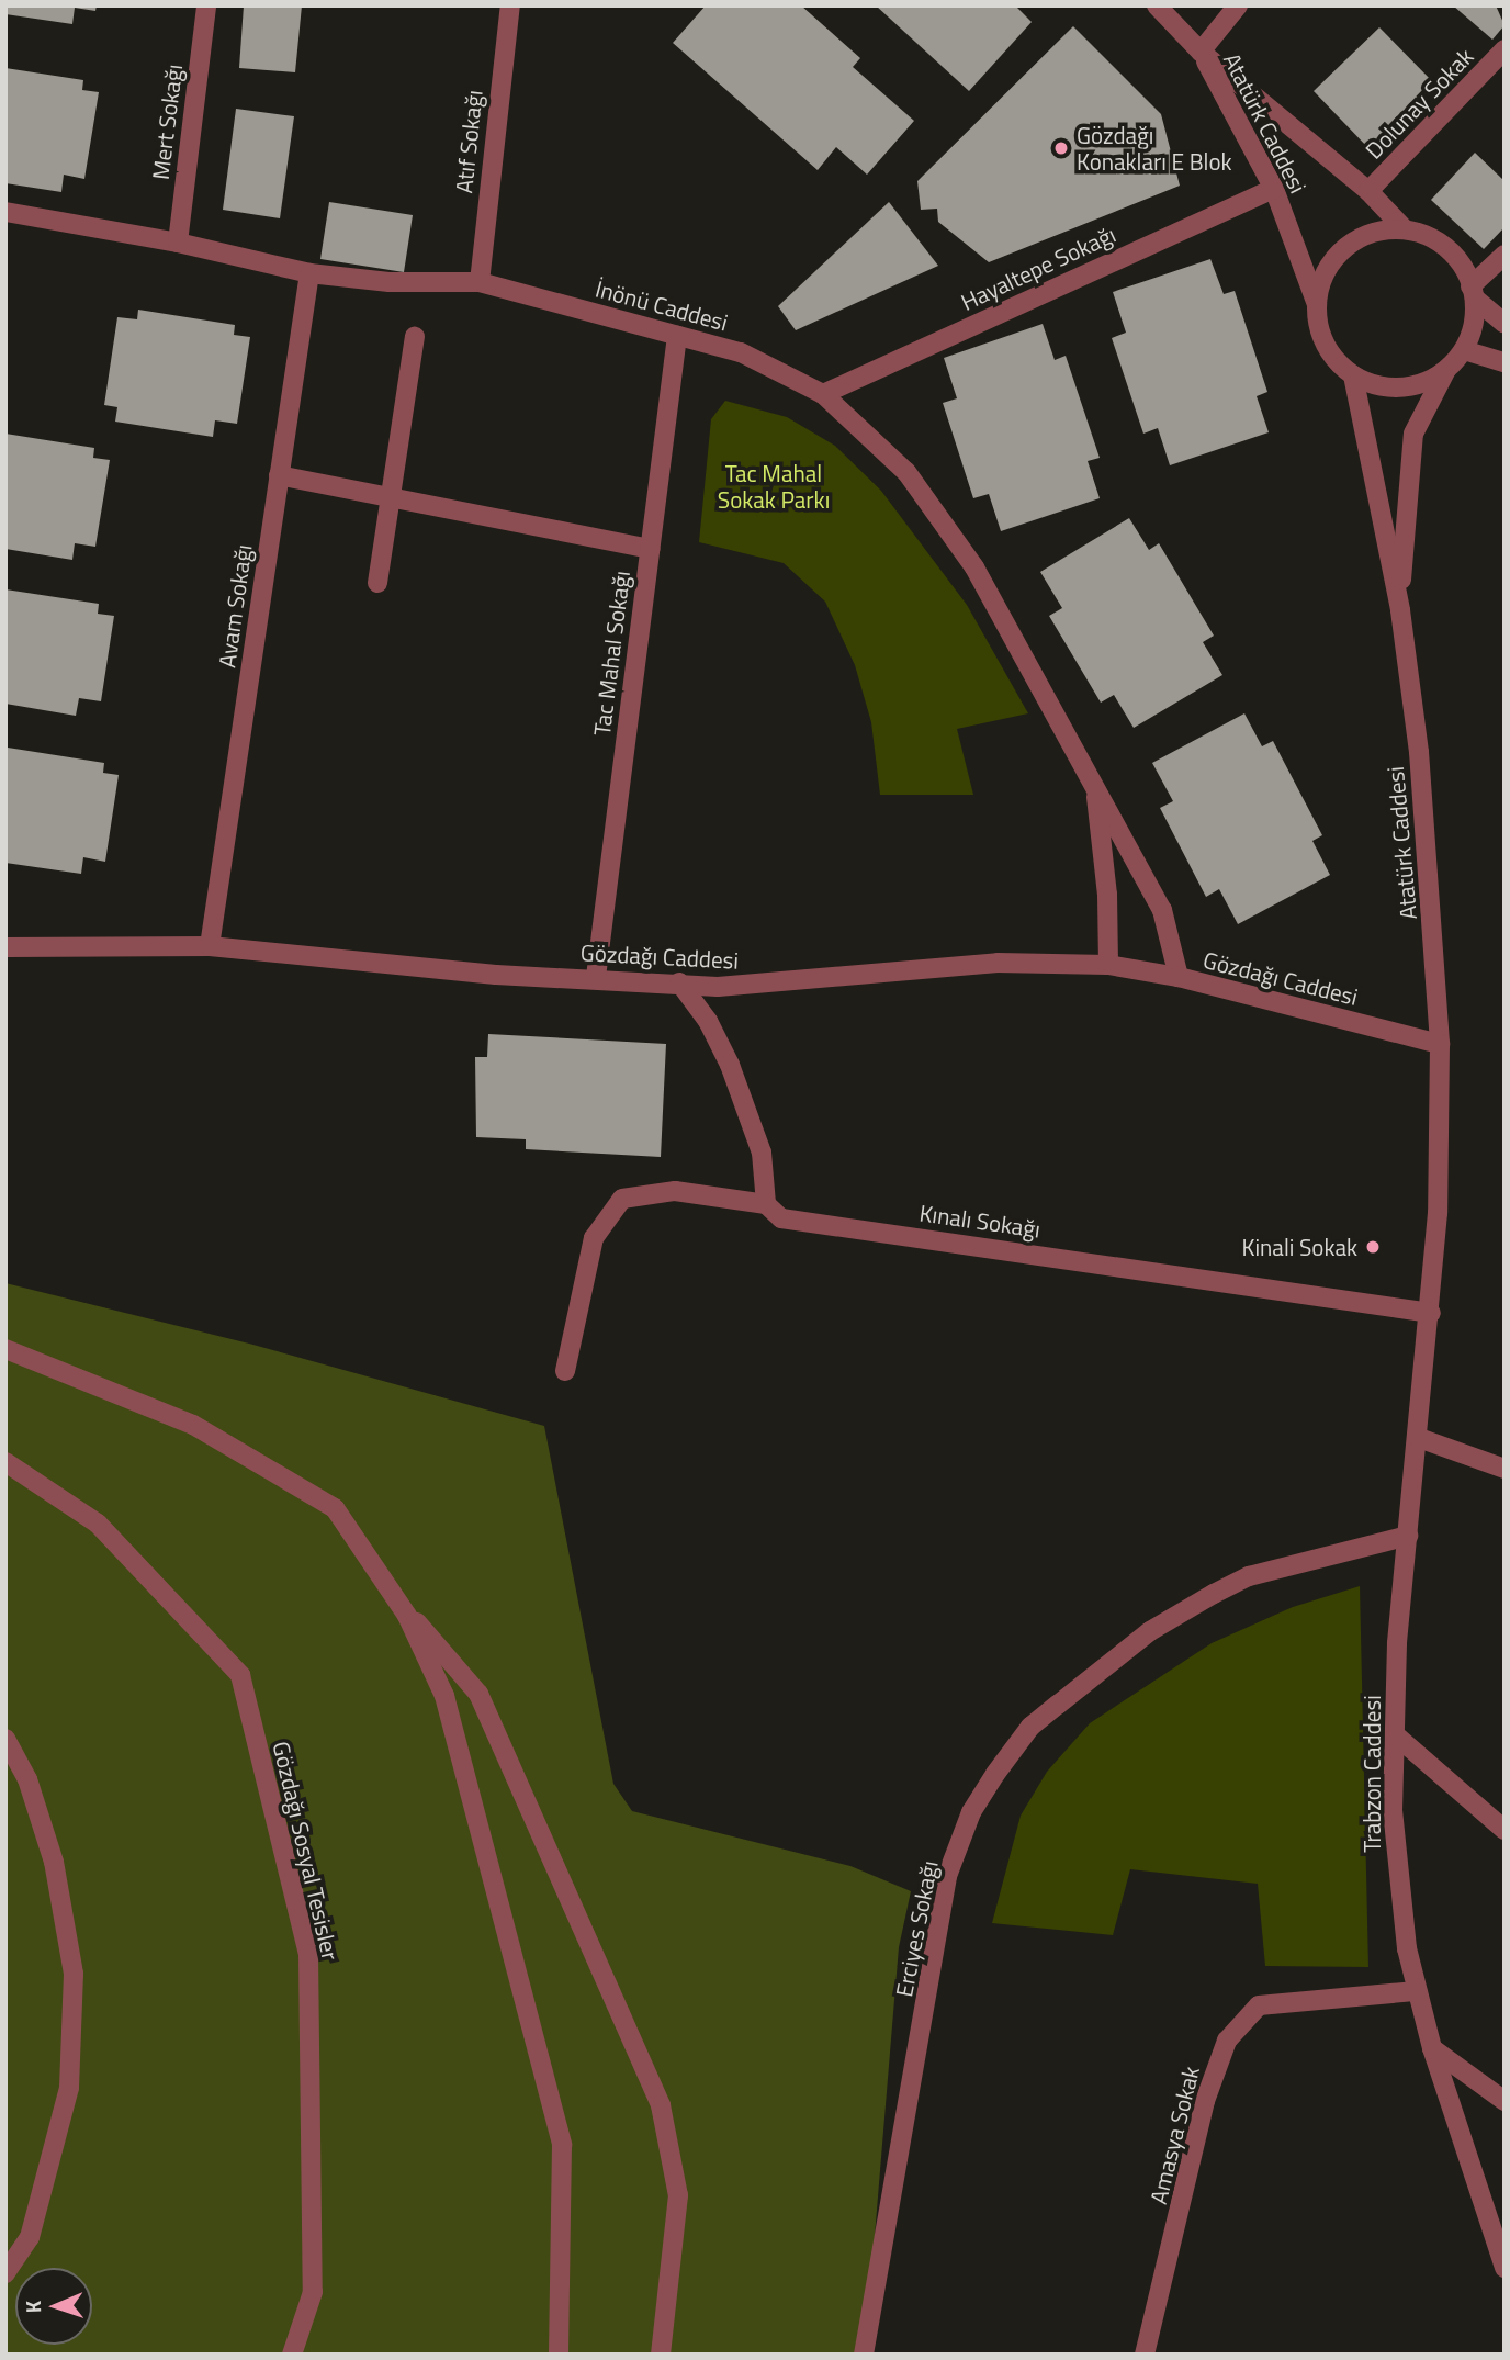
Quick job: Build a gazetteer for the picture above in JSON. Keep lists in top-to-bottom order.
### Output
{
  "streets": {
    "street": [
      "Dolunay Sokak",
      "Mert Sokağı",
      "Atatürk Caddesi",
      "Atıf Sokağı",
      "Hayaltepe Sokağı",
      "İnönü Caddesi",
      "Avam Sokağı",
      "Tac Mahal Sokağı",
      "Gözdağı Caddesi",
      "Kınalı Sokağı",
      "Trabzon Caddesi",
      "Gözdağı Sosyal Tesisler",
      "Erciyes Sokağı",
      "Amasya Sokak"
    ]
  },
  "crossings": [
    ["Dolunay Sokak", "Atatürk Caddesi"],
    ["Mert Sokağı", "İnönü Caddesi"],
    ["Atatürk Caddesi", "Hayaltepe Sokağı"],
    ["Atatürk Caddesi", "Gözdağı Caddesi"],
    ["Atatürk Caddesi", "Kınalı Sokağı"],
    ["Atatürk Caddesi", "Trabzon Caddesi"],
    ["Atıf Sokağı", "İnönü Caddesi"],
    ["Hayaltepe Sokağı", "İnönü Caddesi"],
    ["İnönü Caddesi", "Avam Sokağı"],
    ["İnönü Caddesi", "Tac Mahal Sokağı"],
    ["İnönü Caddesi", "Gözdağı Caddesi"],
    ["Avam Sokağı", "Gözdağı Caddesi"],
    ["Tac Mahal Sokağı", "Gözdağı Caddesi"],
    ["Kınalı Sokağı", "Trabzon Caddesi"],
    ["Trabzon Caddesi", "Erciyes Sokağı"],
    ["Trabzon Caddesi", "Amasya Sokak"]
  ],
  "parks": ["Tac Mahal Sokak Parkı"],
  "places": ["Gözdağı Konakları E Blok", "Kinali Sokak"],
  "north": "left"
}
